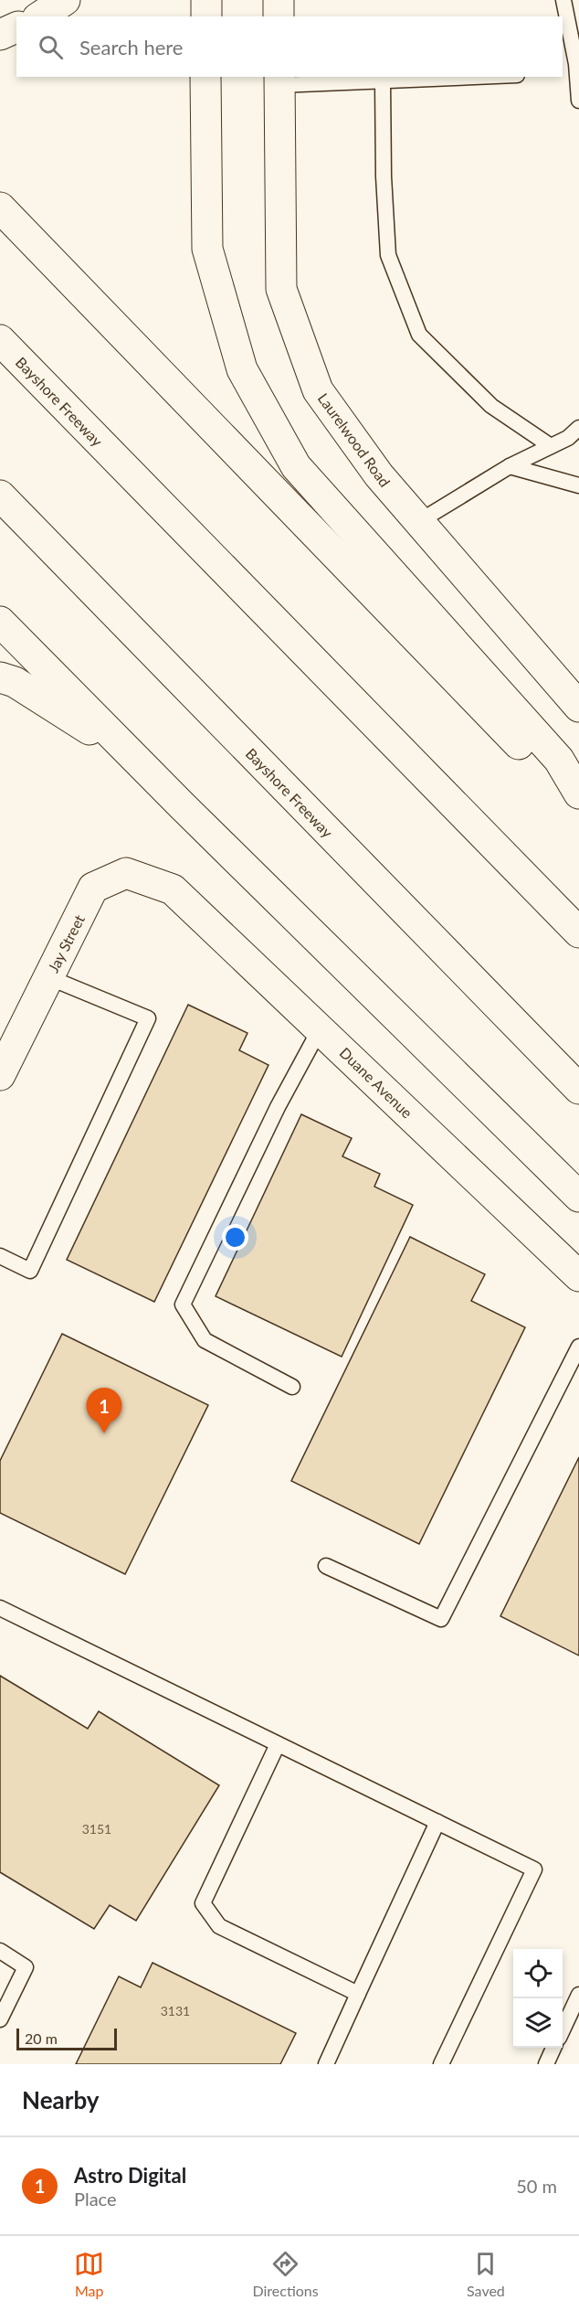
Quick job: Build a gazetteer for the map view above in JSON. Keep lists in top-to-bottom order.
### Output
{
  "streets": {
    "main road": [
      "Bayshore Freeway",
      "Laurelwood Road",
      "Jay Street",
      "Duane Avenue"
    ]
  },
  "crossings": [
    ["Jay Street", "Duane Avenue"]
  ],
  "house_numbers": ["3151", "3131"],
  "scale_bar": "20 m",
  "page": {
    "search": "Search here",
    "pins": "1",
    "scale": "20 m",
    "heading": "Nearby",
    "list": [
      {
        "mark": "1",
        "name": "Astro Digital",
        "note": "Place",
        "value": "50 m"
      }
    ],
    "nav": ["Map", "Directions", "Saved"]
  }
}
